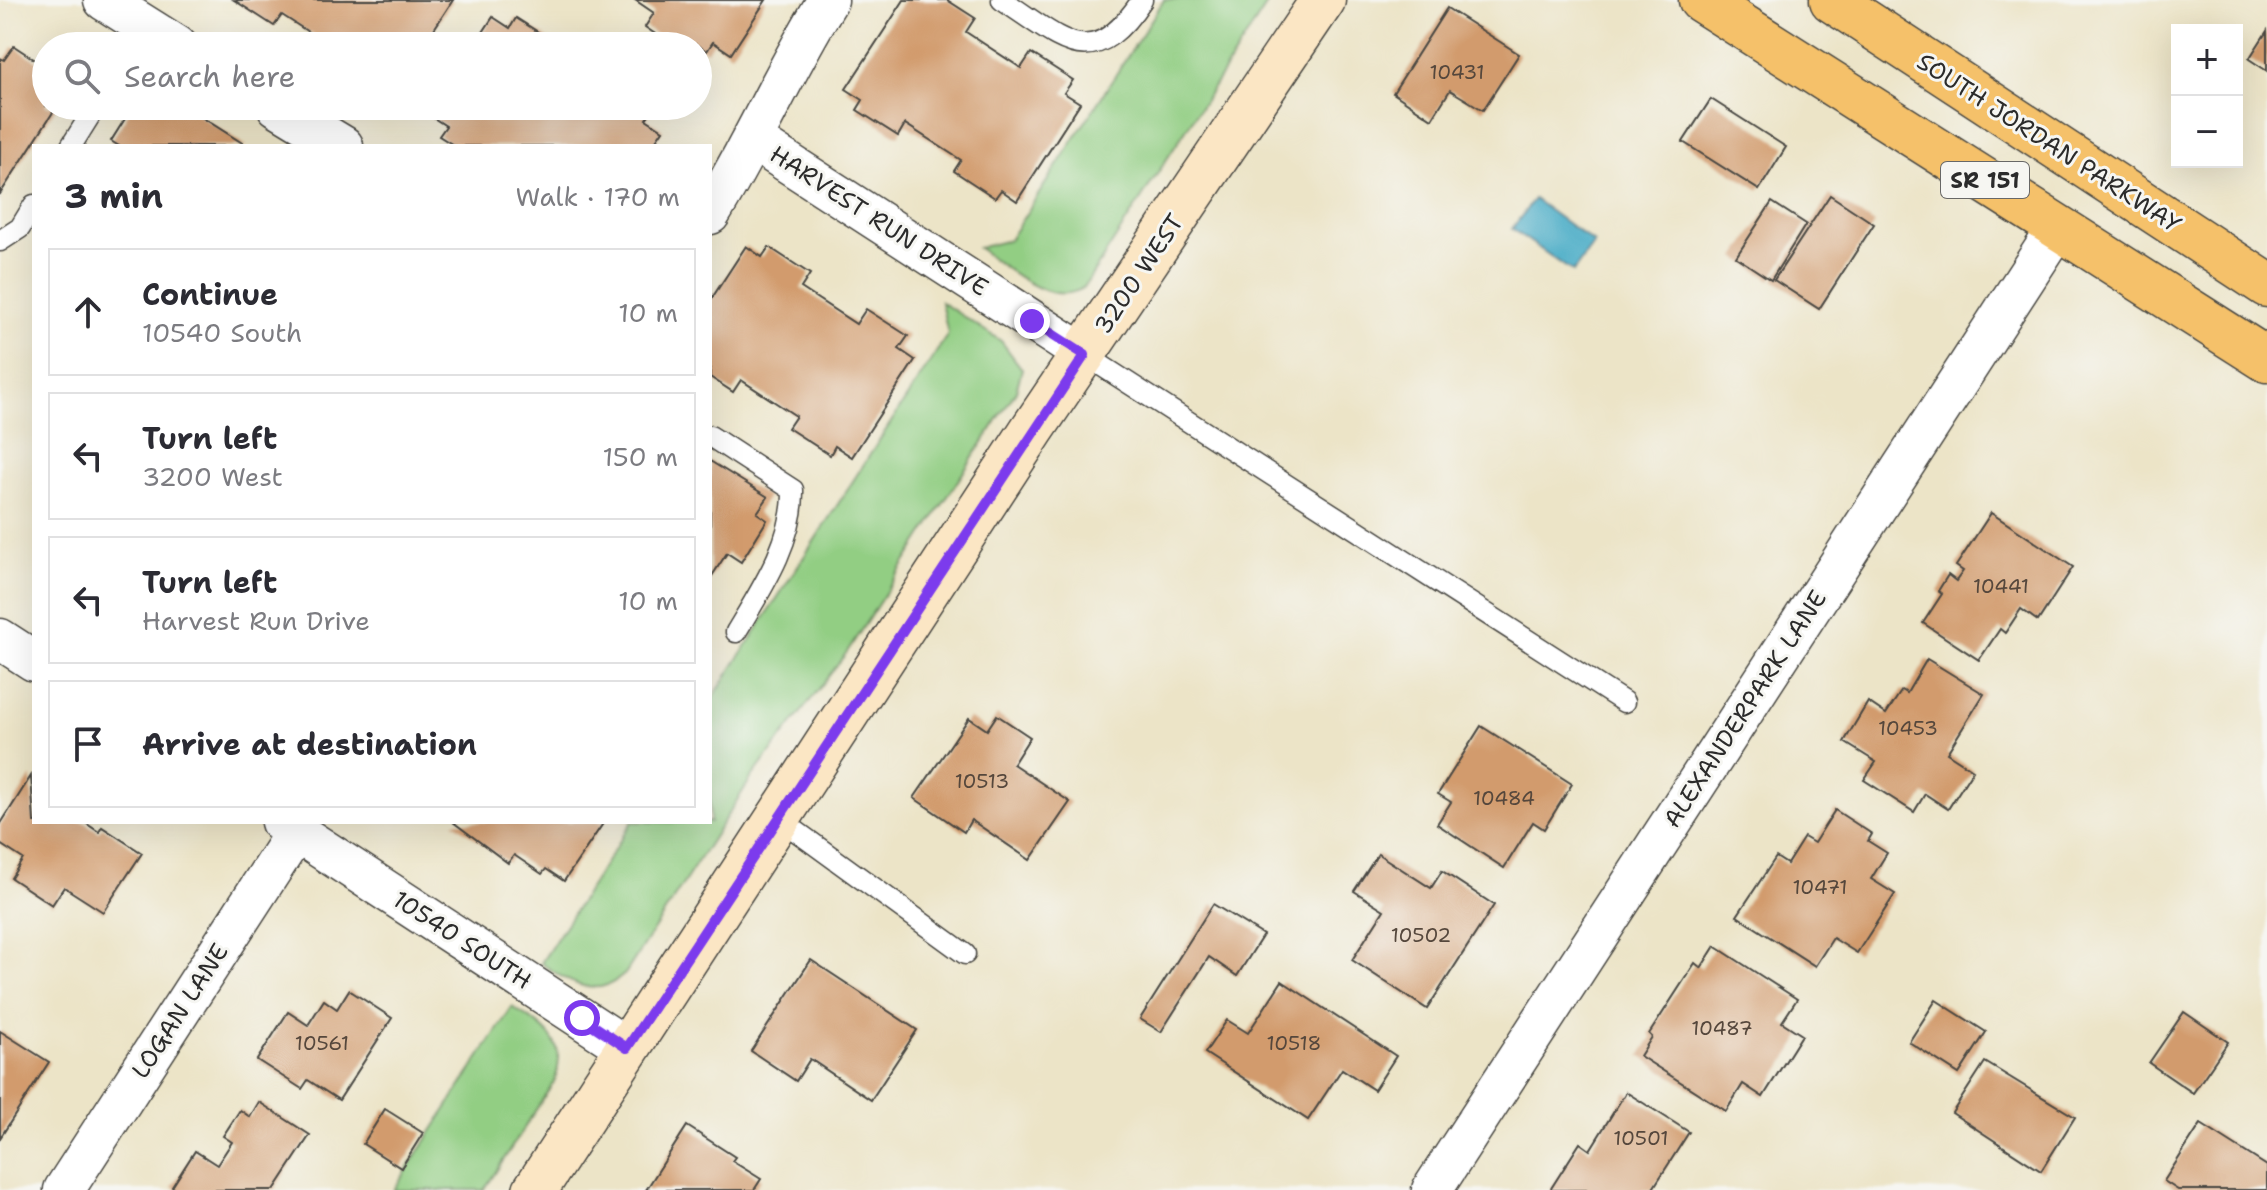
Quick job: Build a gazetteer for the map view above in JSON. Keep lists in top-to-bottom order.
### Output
{
  "streets": {
    "main road": ["SOUTH JORDAN PARKWAY", "SR 151"],
    "street": [
      "HARVEST RUN DRIVE",
      "3200 WEST",
      "ALEXANDERPARK LANE",
      "10540 SOUTH",
      "LOGAN LANE"
    ]
  },
  "crossings": [
    ["SR 151", "ALEXANDERPARK LANE"],
    ["HARVEST RUN DRIVE", "3200 WEST"],
    ["3200 WEST", "10540 SOUTH"],
    ["10540 SOUTH", "LOGAN LANE"]
  ],
  "house_numbers": [
    "10431",
    "10441",
    "10453",
    "10513",
    "10484",
    "10471",
    "10502",
    "10487",
    "10561",
    "10518",
    "10501"
  ],
  "page": {
    "map_buttons": ["+", "−"],
    "search": "Search here",
    "heading": ["3 min", "Walk · 170 m"],
    "list": [
      ["Continue", "10540 South", "10 m"],
      ["Turn left", "3200 West", "150 m"],
      ["Turn left", "Harvest Run Drive", "10 m"],
      "Arrive at destination"
    ]
  }
}
